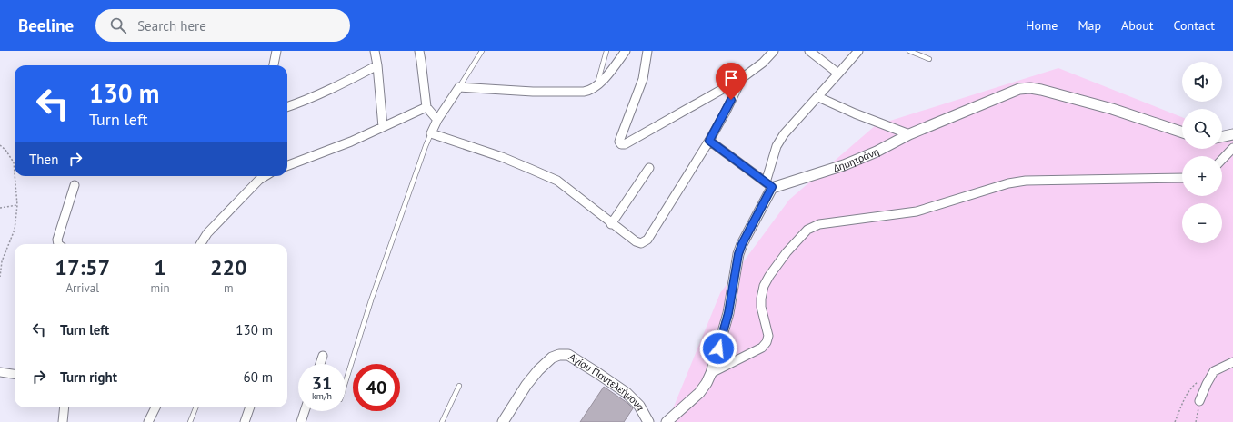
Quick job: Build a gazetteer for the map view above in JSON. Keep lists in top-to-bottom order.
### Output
{
  "streets": {
    "street": ["Δημητράνη", "Αγίου Παντελεήμονα"]
  },
  "page": {
    "header": "Beeline",
    "search": "Search here",
    "nav": [
      "Home",
      "Map",
      "About",
      "Contact"
    ],
    "map_buttons": ["+", "−"],
    "turn": ["130 m", "Turn left"],
    "then": "Then",
    "eta": [
      "17:57",
      "Arrival",
      "1",
      "min",
      "220",
      "m"
    ],
    "list": [
      {
        "name": "Turn left",
        "value": "130 m"
      },
      {
        "name": "Turn right",
        "value": "60 m"
      }
    ],
    "speed": "31 km/h",
    "limit": "40"
  }
}
